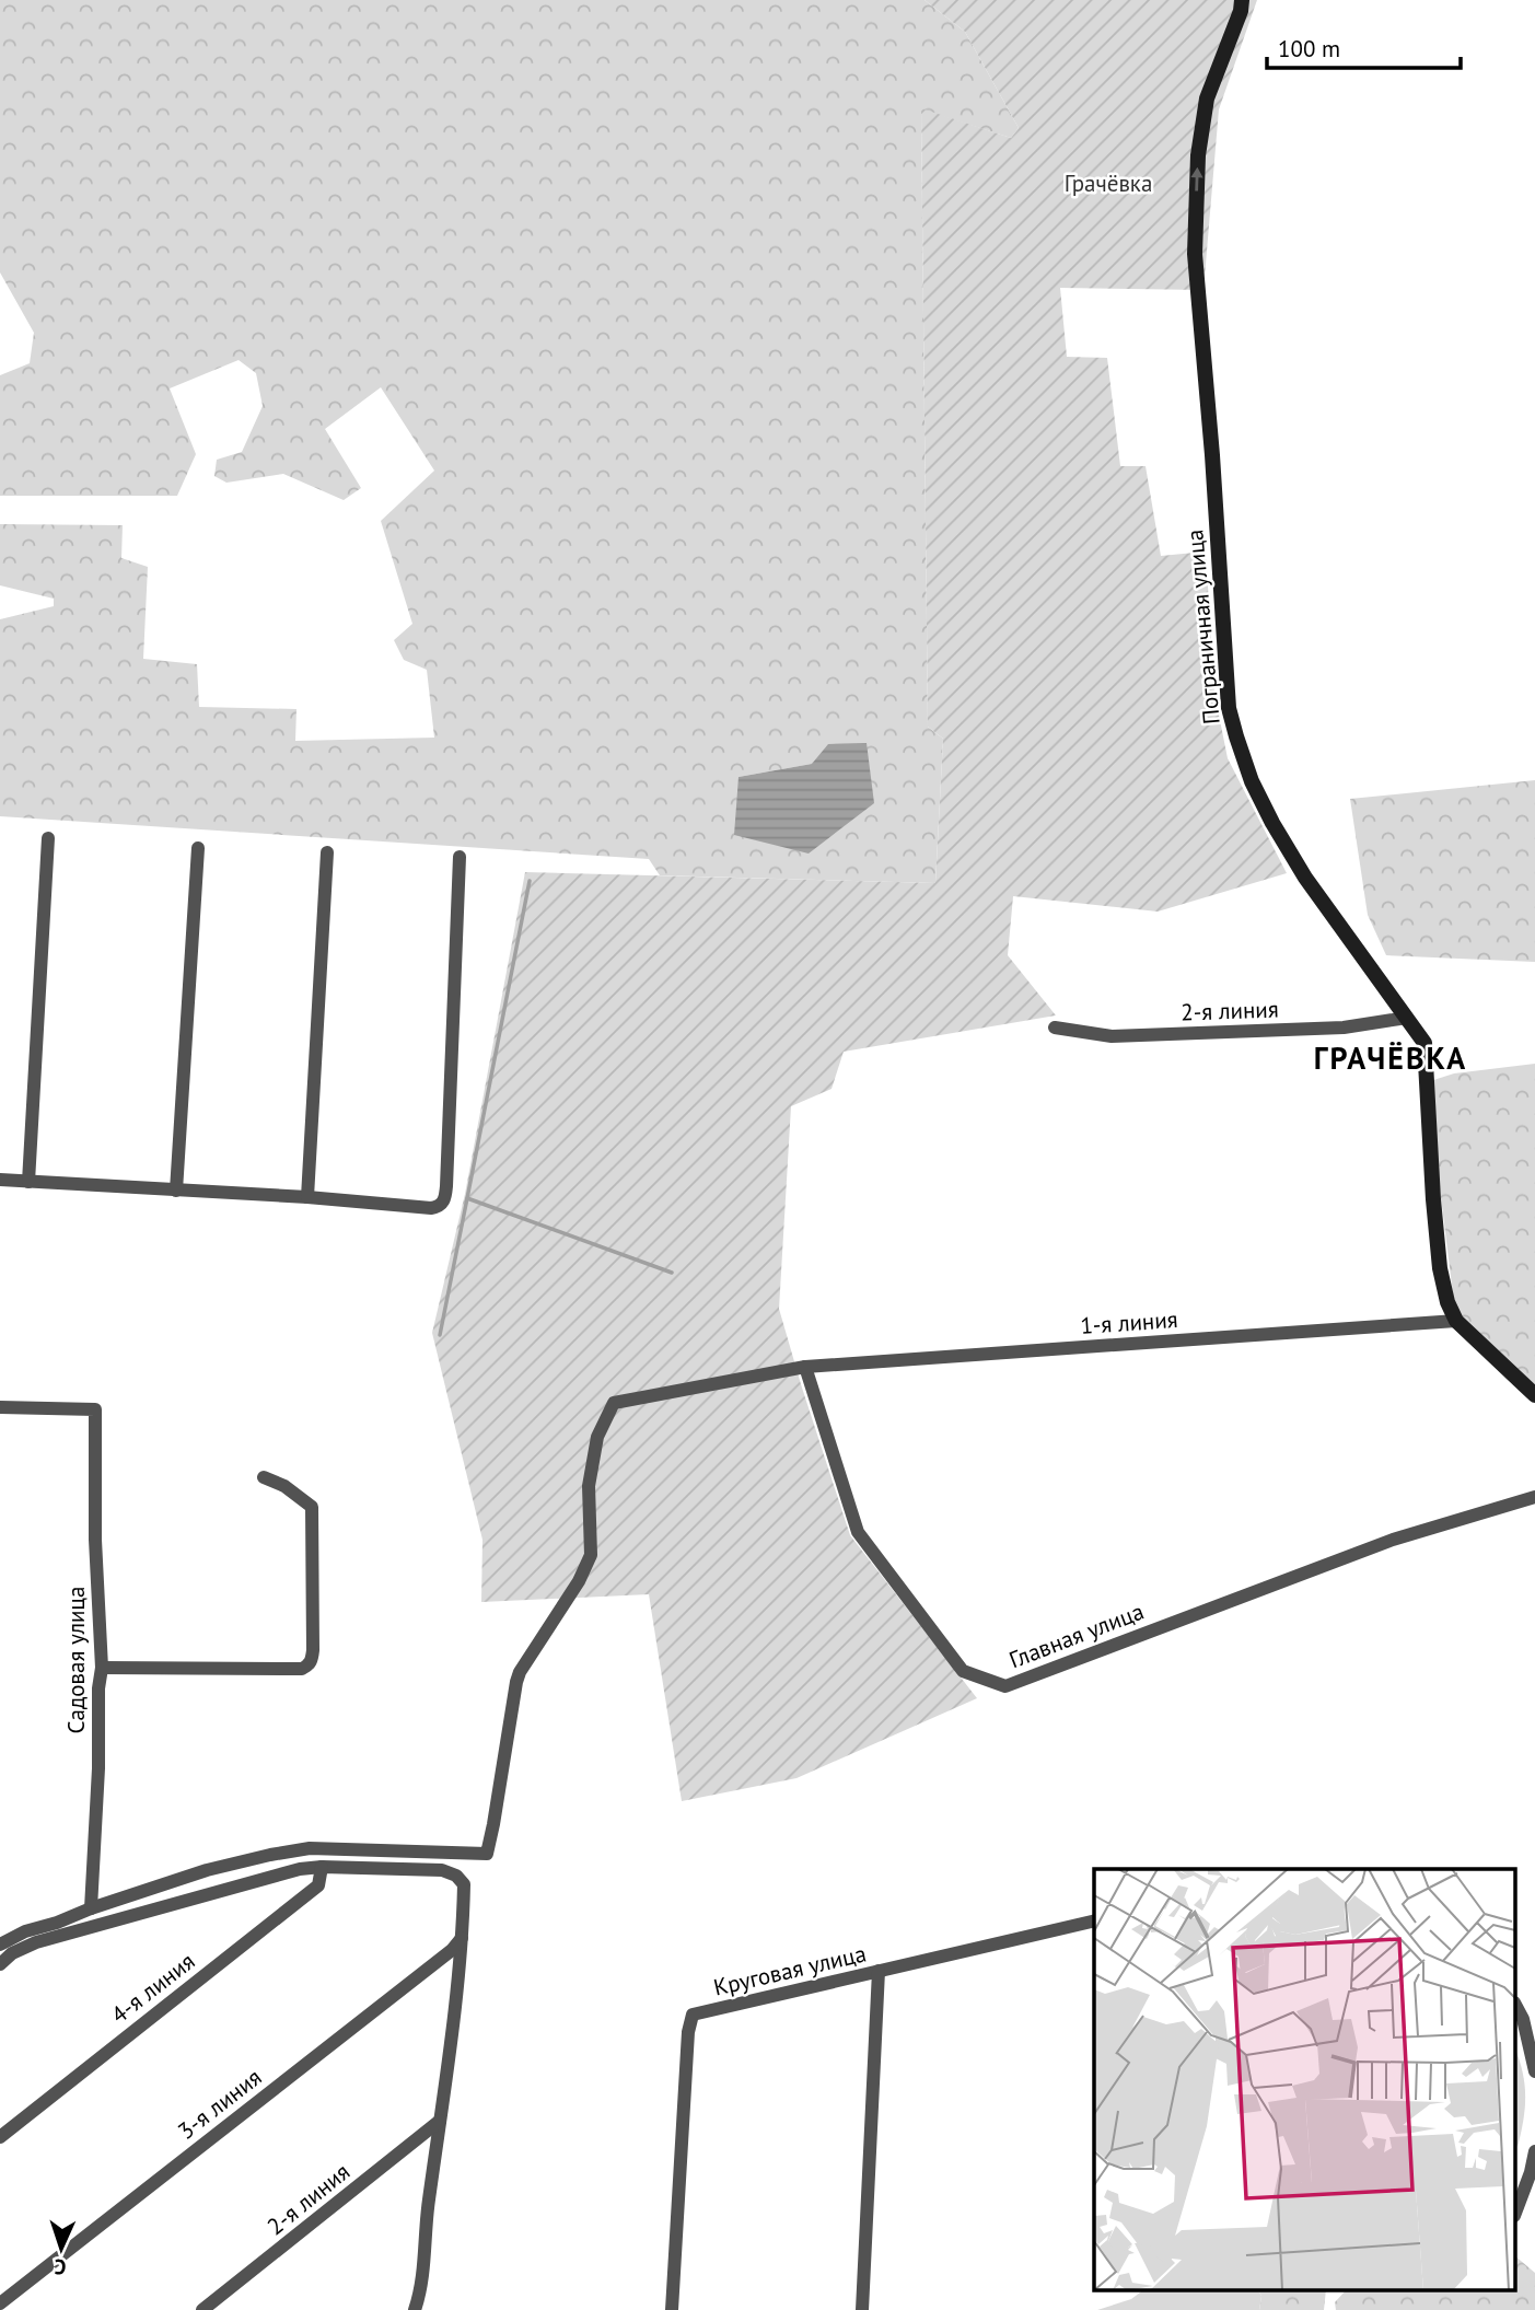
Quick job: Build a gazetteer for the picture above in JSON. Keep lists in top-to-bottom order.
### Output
{
  "streets": {
    "street": [
      "Пограничная улица",
      "2-я линия",
      "1-я линия",
      "Главная улица",
      "Садовая улица",
      "Круговая улица",
      "4-я линия",
      "3-я линия"
    ]
  },
  "crossings": [
    ["Пограничная улица", "2-я линия"],
    ["Пограничная улица", "1-я линия"],
    ["1-я линия", "Главная улица"],
    ["1-я линия", "Садовая улица"]
  ],
  "one_way": ["Пограничная улица"],
  "districts": ["ГРАЧЁВКА"],
  "parks": ["Грачёвка"],
  "scale_bar": "100 m",
  "north": "bottom"
}
